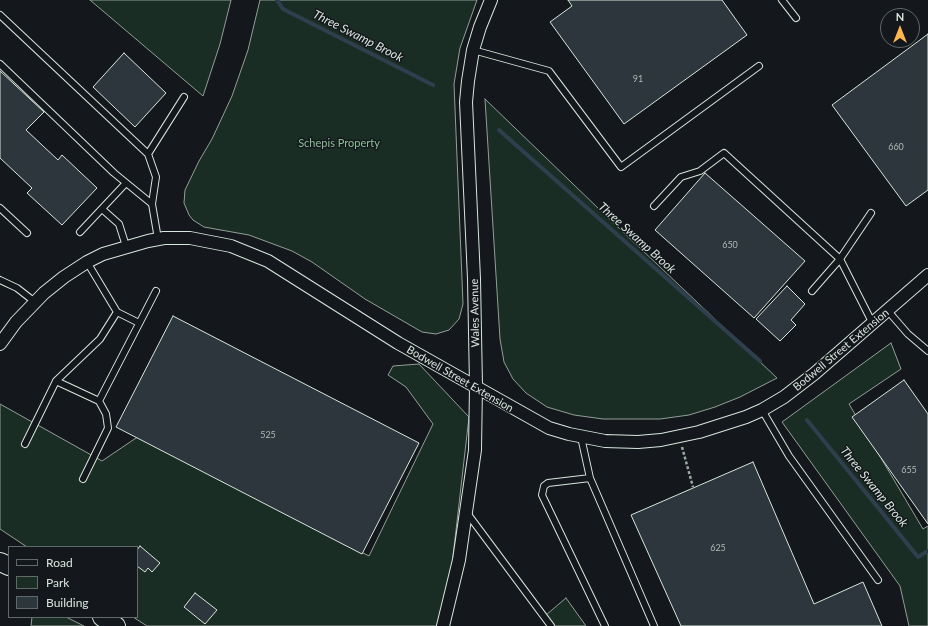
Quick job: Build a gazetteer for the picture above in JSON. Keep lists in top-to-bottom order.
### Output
{
  "streets": {
    "street": ["Wales Avenue", "Bodwell Street Extension"]
  },
  "crossings": [
    ["Wales Avenue", "Bodwell Street Extension"]
  ],
  "water": ["Three Swamp Brook"],
  "parks": ["Schepis Property"],
  "house_numbers": [
    "91",
    "660",
    "650",
    "525",
    "655",
    "625"
  ],
  "legend": ["Road", "Park", "Building"],
  "north": "top"
}
